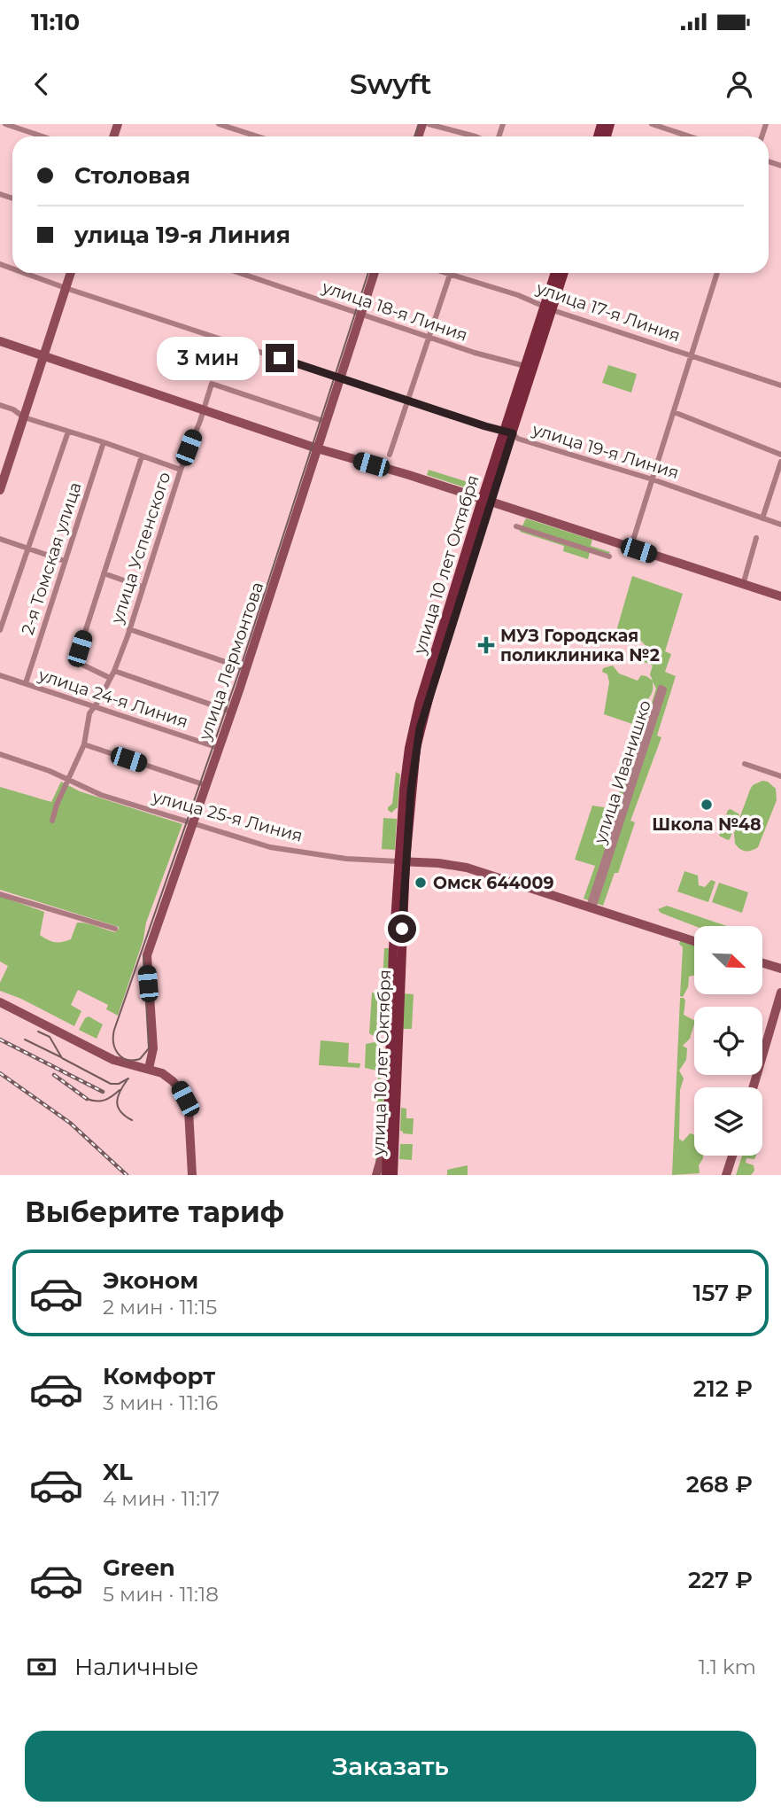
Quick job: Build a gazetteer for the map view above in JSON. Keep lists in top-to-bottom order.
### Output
{
  "streets": {
    "main road": ["улица 10 лет Октября", "улица Лермонтова", "улица 25-я Линия"],
    "street": [
      "улица 18-я Линия",
      "улица 17-я Линия",
      "улица 19-я Линия",
      "улица Успенского",
      "2-я Томская улица",
      "улица 24-я Линия",
      "улица Иванишко"
    ]
  },
  "crossings": [
    ["улица 18-я Линия", "улица 10 лет Октября"],
    ["улица 18-я Линия", "улица Лермонтова"],
    ["улица 17-я Линия", "улица 10 лет Октября"],
    ["улица 19-я Линия", "улица 10 лет Октября"],
    ["улица 19-я Линия", "улица Лермонтова"],
    ["улица Успенского", "улица Лермонтова"],
    ["улица Успенского", "улица 24-я Линия"],
    ["улица Успенского", "улица 25-я Линия"],
    ["2-я Томская улица", "улица 24-я Линия"],
    ["улица 10 лет Октября", "улица 25-я Линия"],
    ["улица Лермонтова", "улица 24-я Линия"],
    ["улица Лермонтова", "улица 25-я Линия"],
    ["улица Иванишко", "улица 25-я Линия"]
  ],
  "places": {
    "health": ["МУЗ Городская поликлиника №2"],
    "other": ["Школа №48", "Омск 644009"]
  },
  "north": "bottom right",
  "page": {
    "status": "11:10",
    "header": "Swyft",
    "banner": ["Столовая", "улица 19-я Линия"],
    "bubble": "3 мин",
    "heading": "Выберите тариф",
    "list": [
      {
        "name": "Эконом",
        "note": "2 мин · 11:15",
        "value": "157 ₽"
      },
      {
        "name": "Комфорт",
        "note": "3 мин · 11:16",
        "value": "212 ₽"
      },
      {
        "name": "XL",
        "note": "4 мин · 11:17",
        "value": "268 ₽"
      },
      {
        "name": "Green",
        "note": "5 мин · 11:18",
        "value": "227 ₽"
      }
    ],
    "pay": ["Наличные", "1.1 km"],
    "buttons": "Заказать"
  }
}
